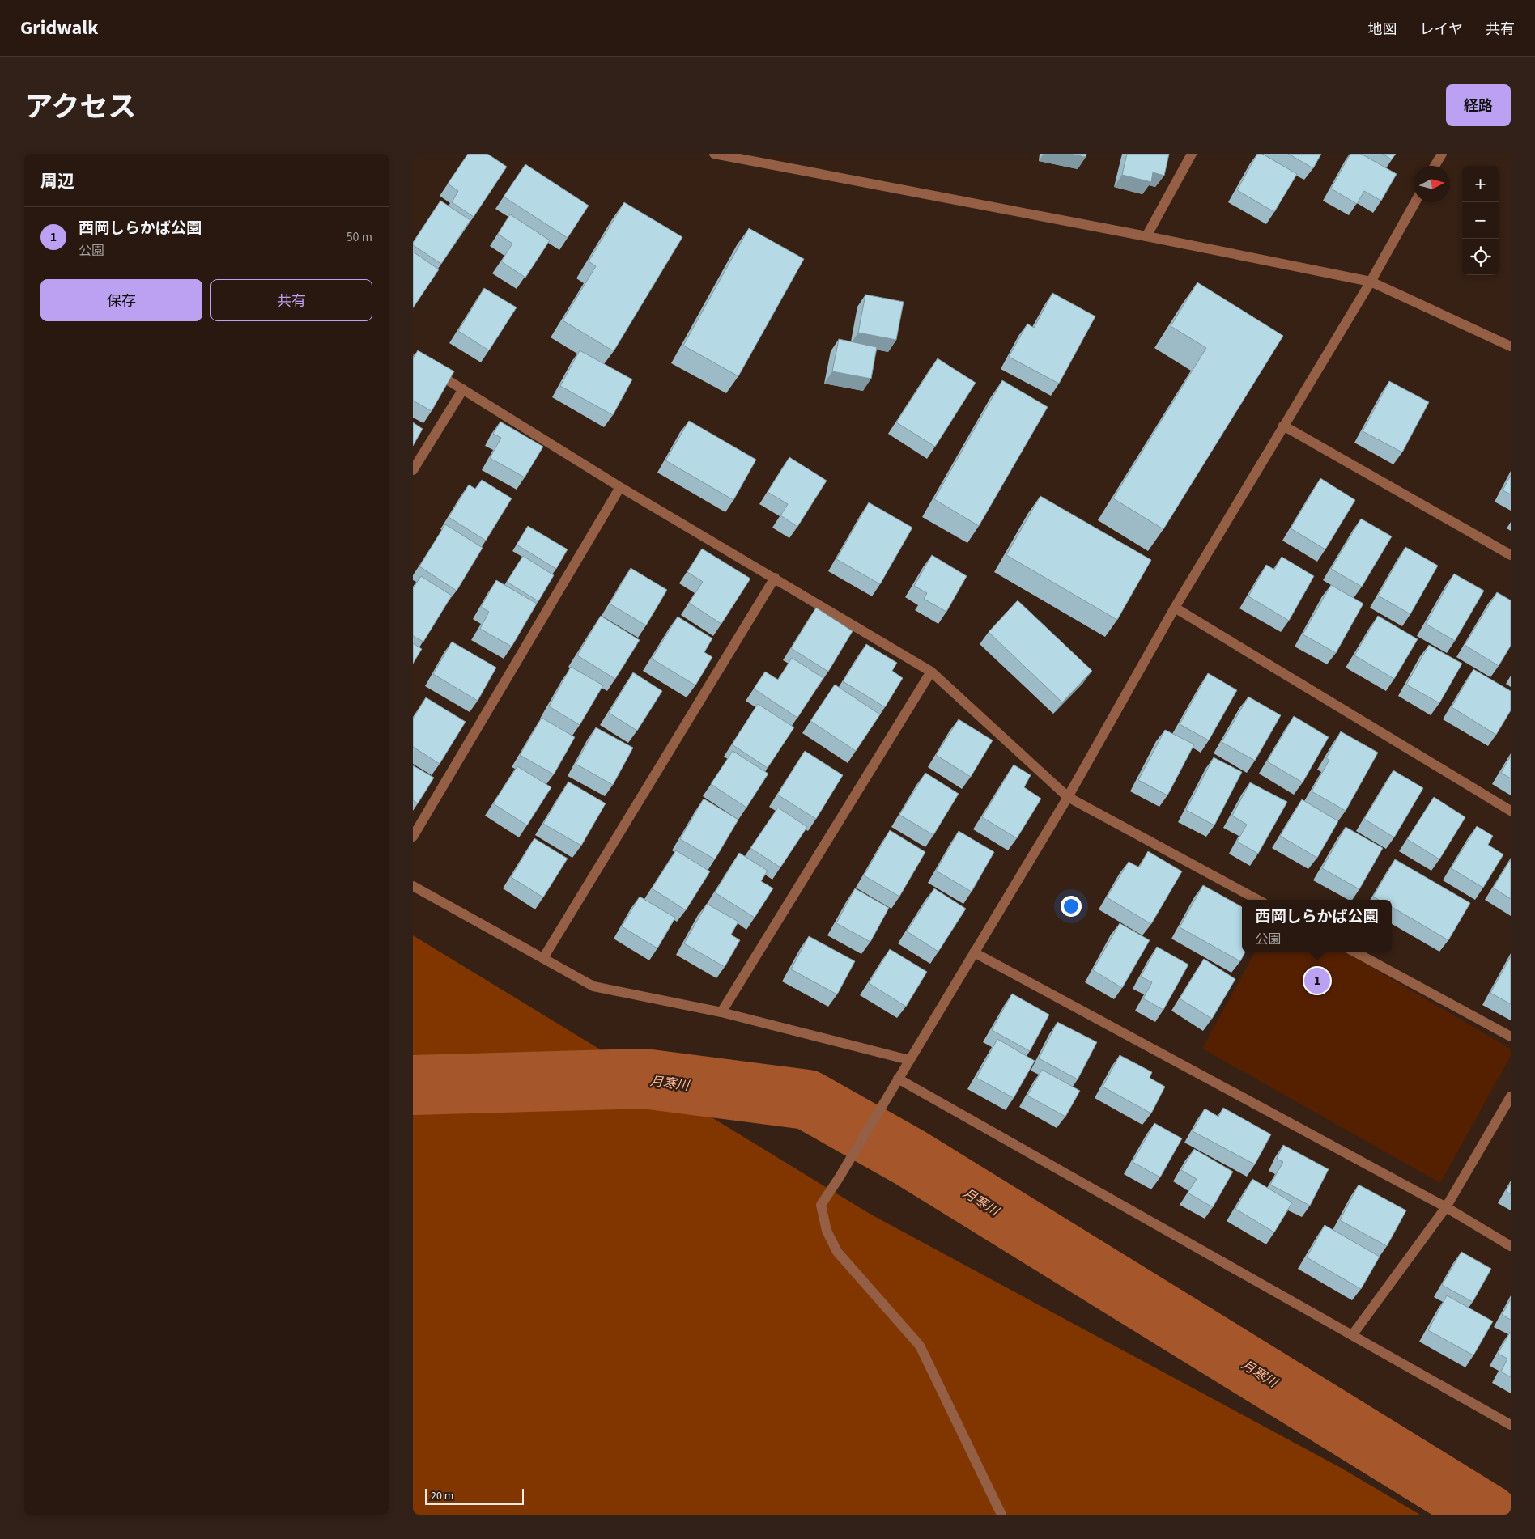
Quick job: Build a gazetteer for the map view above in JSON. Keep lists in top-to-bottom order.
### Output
{
  "water": ["月寒川"],
  "scale_bar": "20 m",
  "north": "right",
  "page": {
    "header": "Gridwalk",
    "nav": ["地図", "レイヤ", "共有"],
    "title": "アクセス",
    "buttons": [
      "経路",
      ["保存", "共有"]
    ],
    "heading": "周辺",
    "map_buttons": ["+", "−"],
    "list": [
      {
        "mark": "1",
        "name": "西岡しらかば公園",
        "note": "公園",
        "value": "50 m"
      }
    ],
    "popup": ["西岡しらかば公園", "公園"],
    "pins": "1",
    "scale": "20 m"
  }
}
